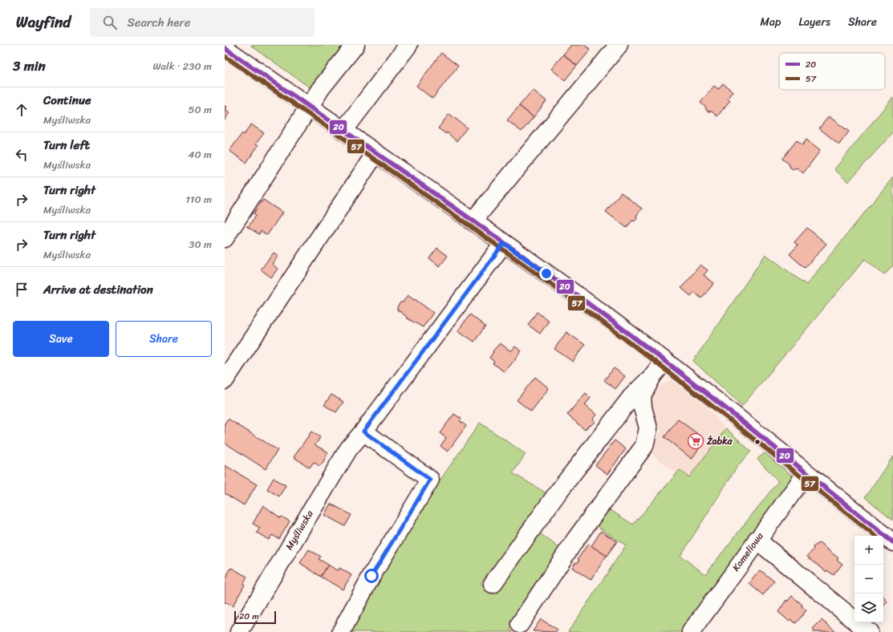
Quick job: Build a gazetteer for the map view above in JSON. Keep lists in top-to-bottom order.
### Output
{
  "streets": {
    "street": ["Myśliwska", "Kameliowa"]
  },
  "places": {
    "supermarket": ["Żabka"]
  },
  "lines": ["transit line 20", "transit line 57"],
  "legend": ["20", "57"],
  "scale_bar": "20 m",
  "page": {
    "header": "Wayfind",
    "search": "Search here",
    "nav": ["Map", "Layers", "Share"],
    "heading": ["3 min", "Walk · 230 m"],
    "list": [
      ["Continue", "Myśliwska", "50 m"],
      ["Turn left", "Myśliwska", "40 m"],
      ["Turn right", "Myśliwska", "110 m"],
      ["Turn right", "Myśliwska", "30 m"],
      "Arrive at destination"
    ],
    "buttons": ["Save", "Share"],
    "map_buttons": ["+", "−"],
    "scale": "20 m"
  }
}
